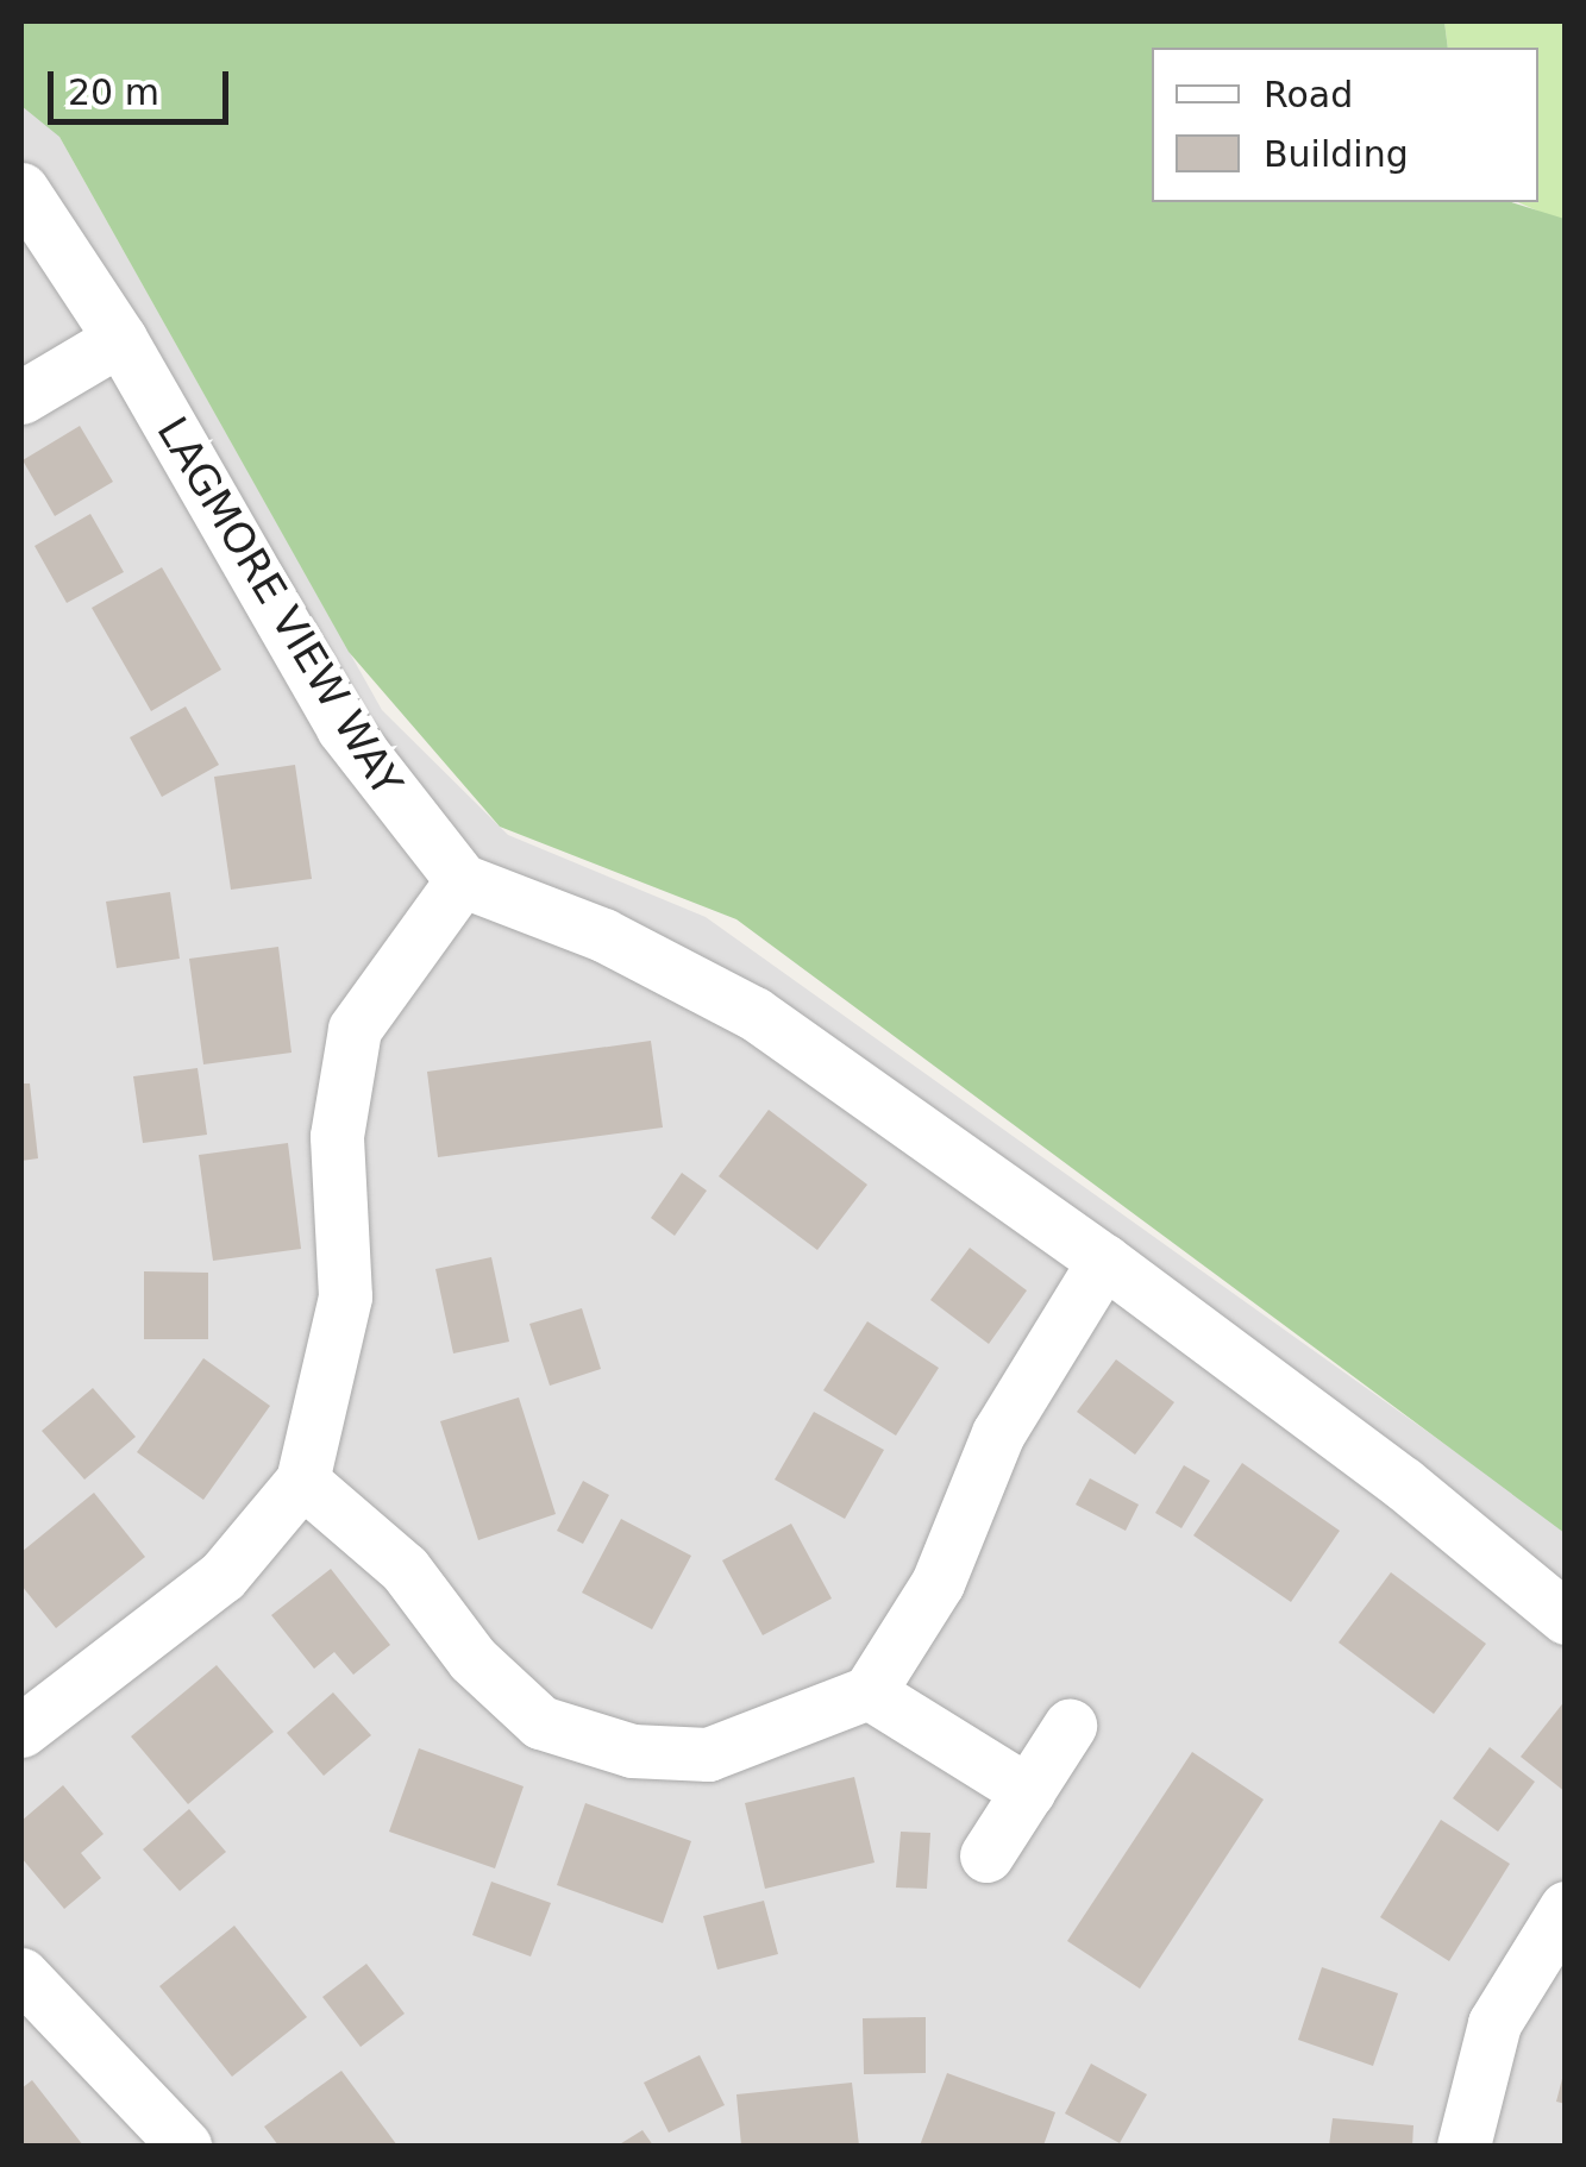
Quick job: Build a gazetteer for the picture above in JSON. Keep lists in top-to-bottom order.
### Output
{
  "streets": {
    "street": ["LAGMORE VIEW WAY"]
  },
  "legend": ["Road", "Building"],
  "scale_bar": "20 m"
}
